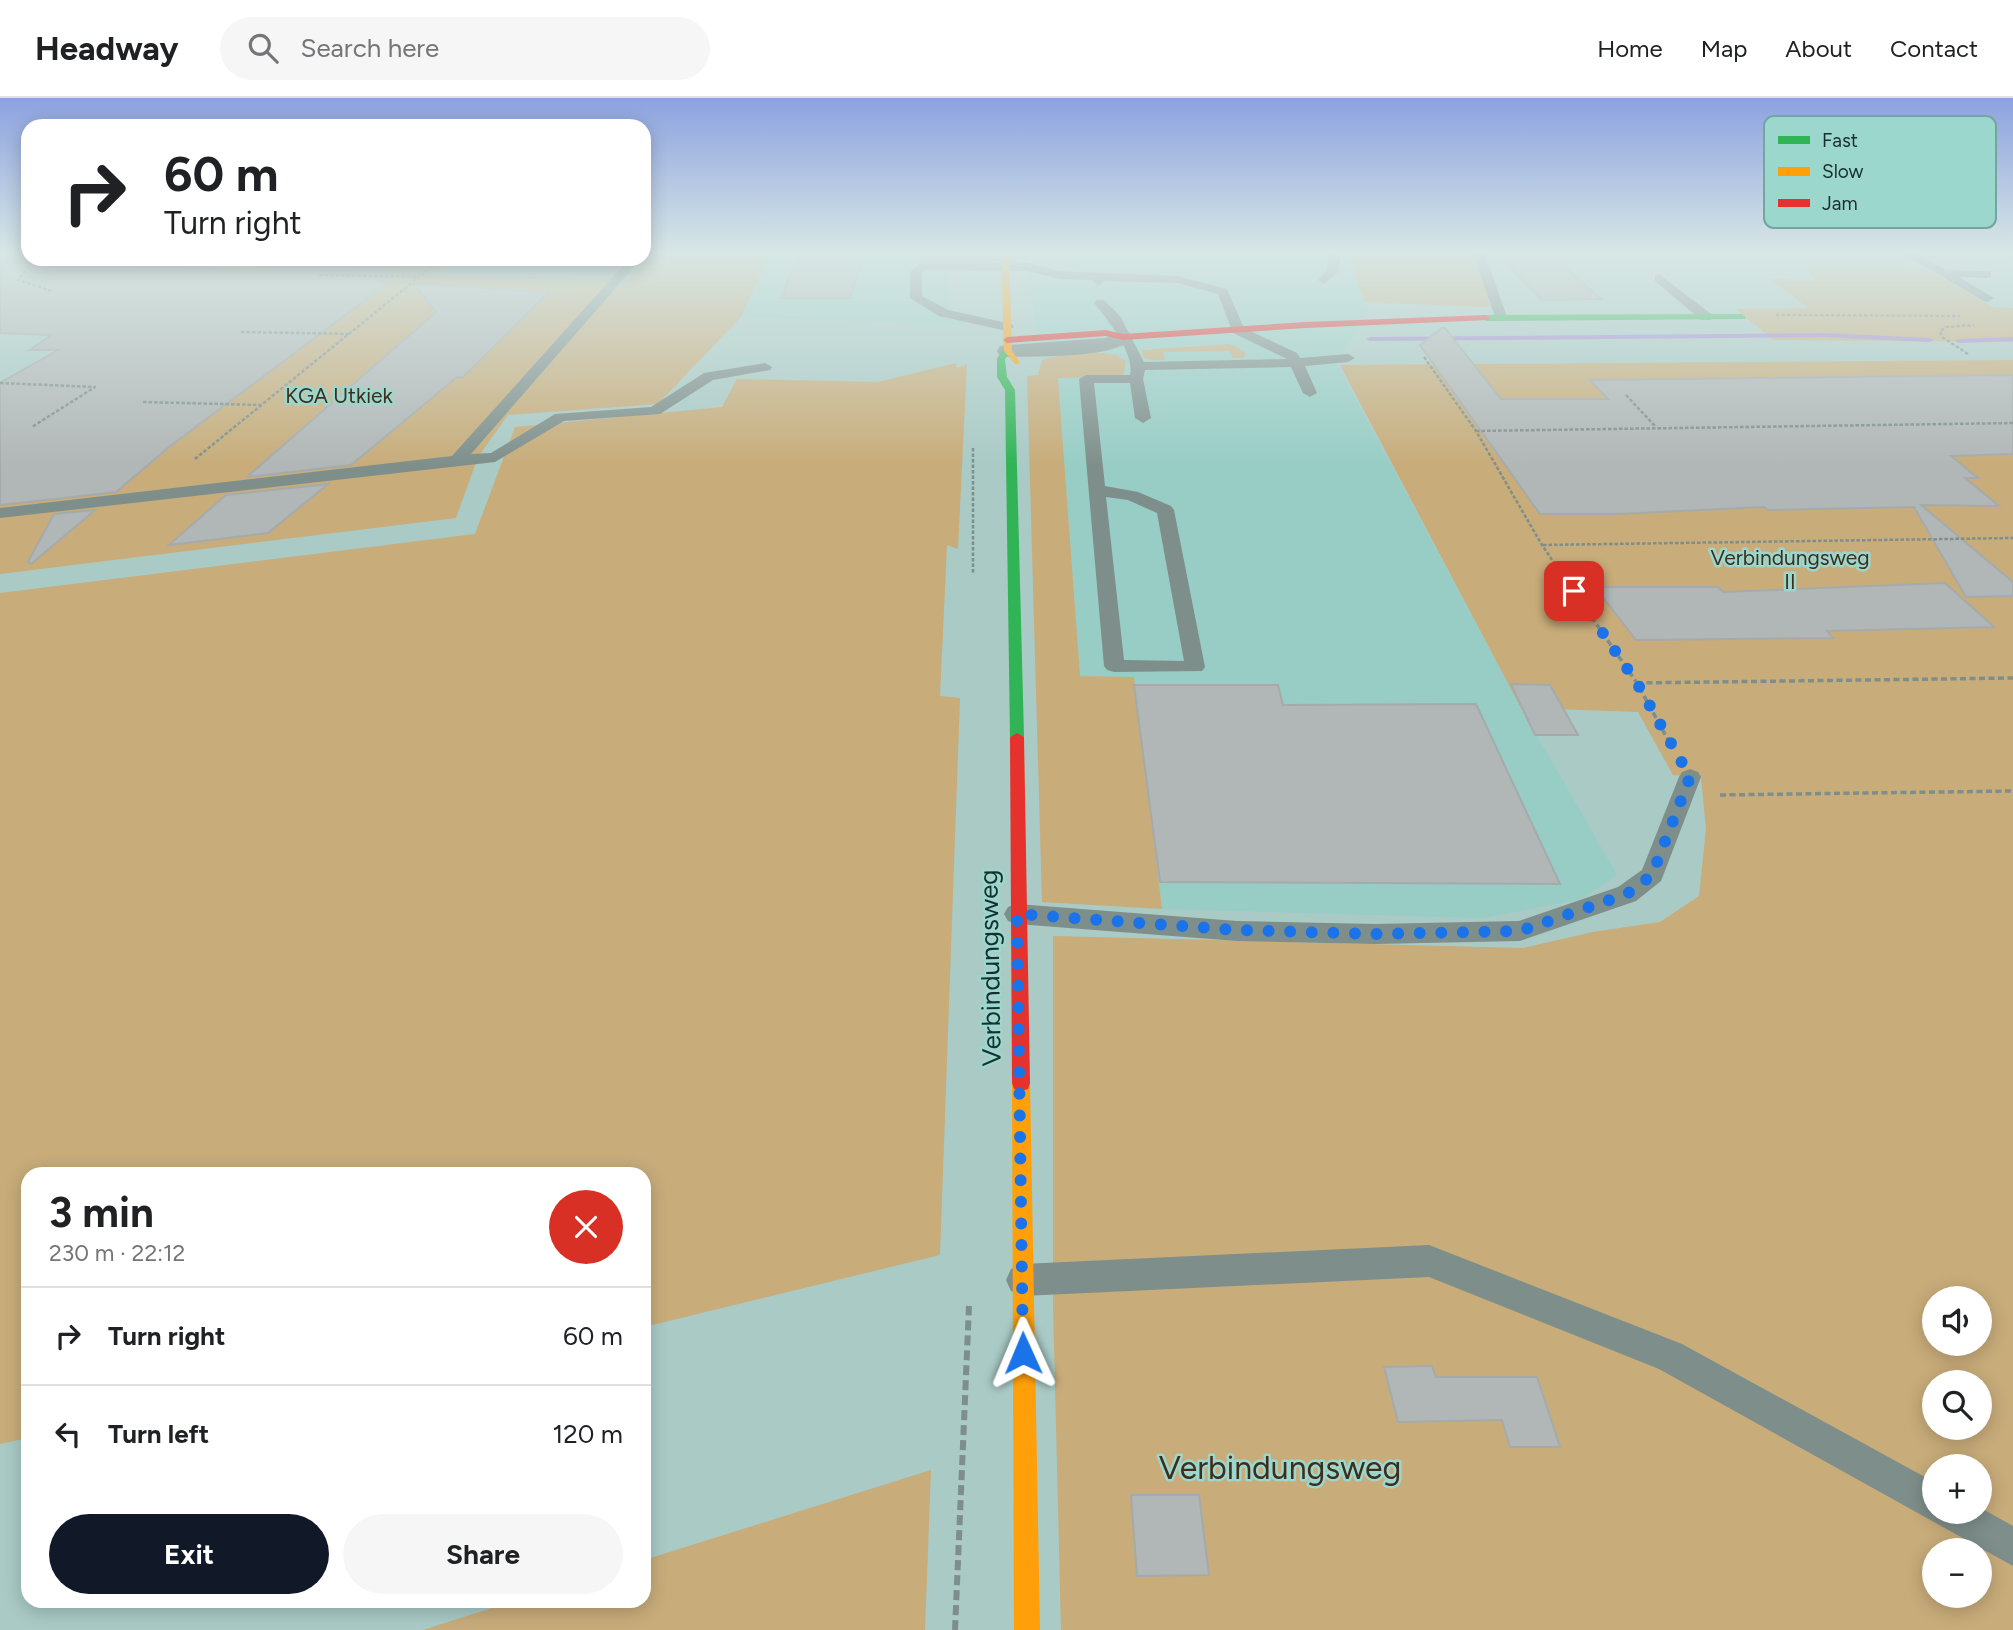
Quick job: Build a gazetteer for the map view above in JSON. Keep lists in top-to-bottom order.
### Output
{
  "streets": {
    "main road": ["Verbindungsweg"]
  },
  "parks": ["KGA Utkiek", "Verbindungsweg II", "Verbindungsweg"],
  "legend": ["Fast", "Slow", "Jam"],
  "page": {
    "header": "Headway",
    "search": "Search here",
    "nav": [
      "Home",
      "Map",
      "About",
      "Contact"
    ],
    "turn": ["60 m", "Turn right"],
    "heading": ["3 min", "230 m · 22:12"],
    "map_buttons": ["+", "−"],
    "list": [
      {
        "name": "Turn right",
        "value": "60 m"
      },
      {
        "name": "Turn left",
        "value": "120 m"
      }
    ],
    "buttons": ["Exit", "Share"]
  }
}
